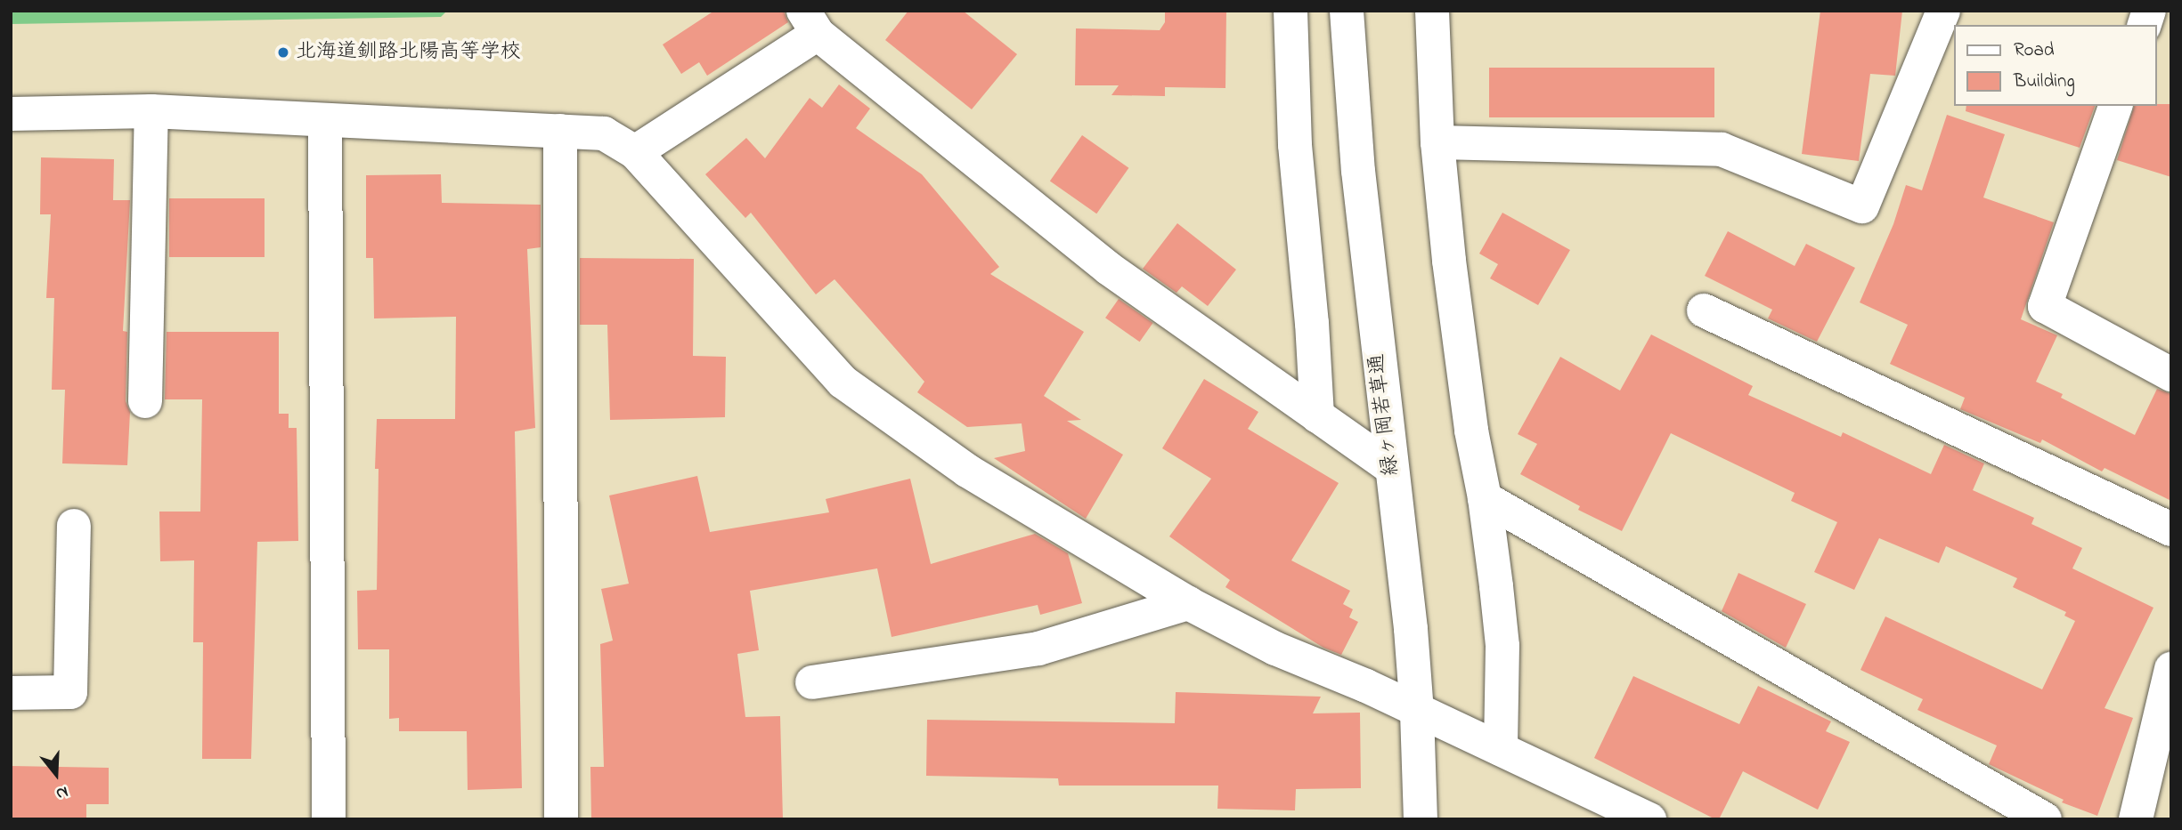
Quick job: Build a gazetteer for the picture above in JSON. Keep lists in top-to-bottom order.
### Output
{
  "streets": {
    "street": ["緑ヶ岡若草通"]
  },
  "places": ["北海道釧路北陽高等学校"],
  "legend": ["Road", "Building"],
  "north": "bottom"
}
